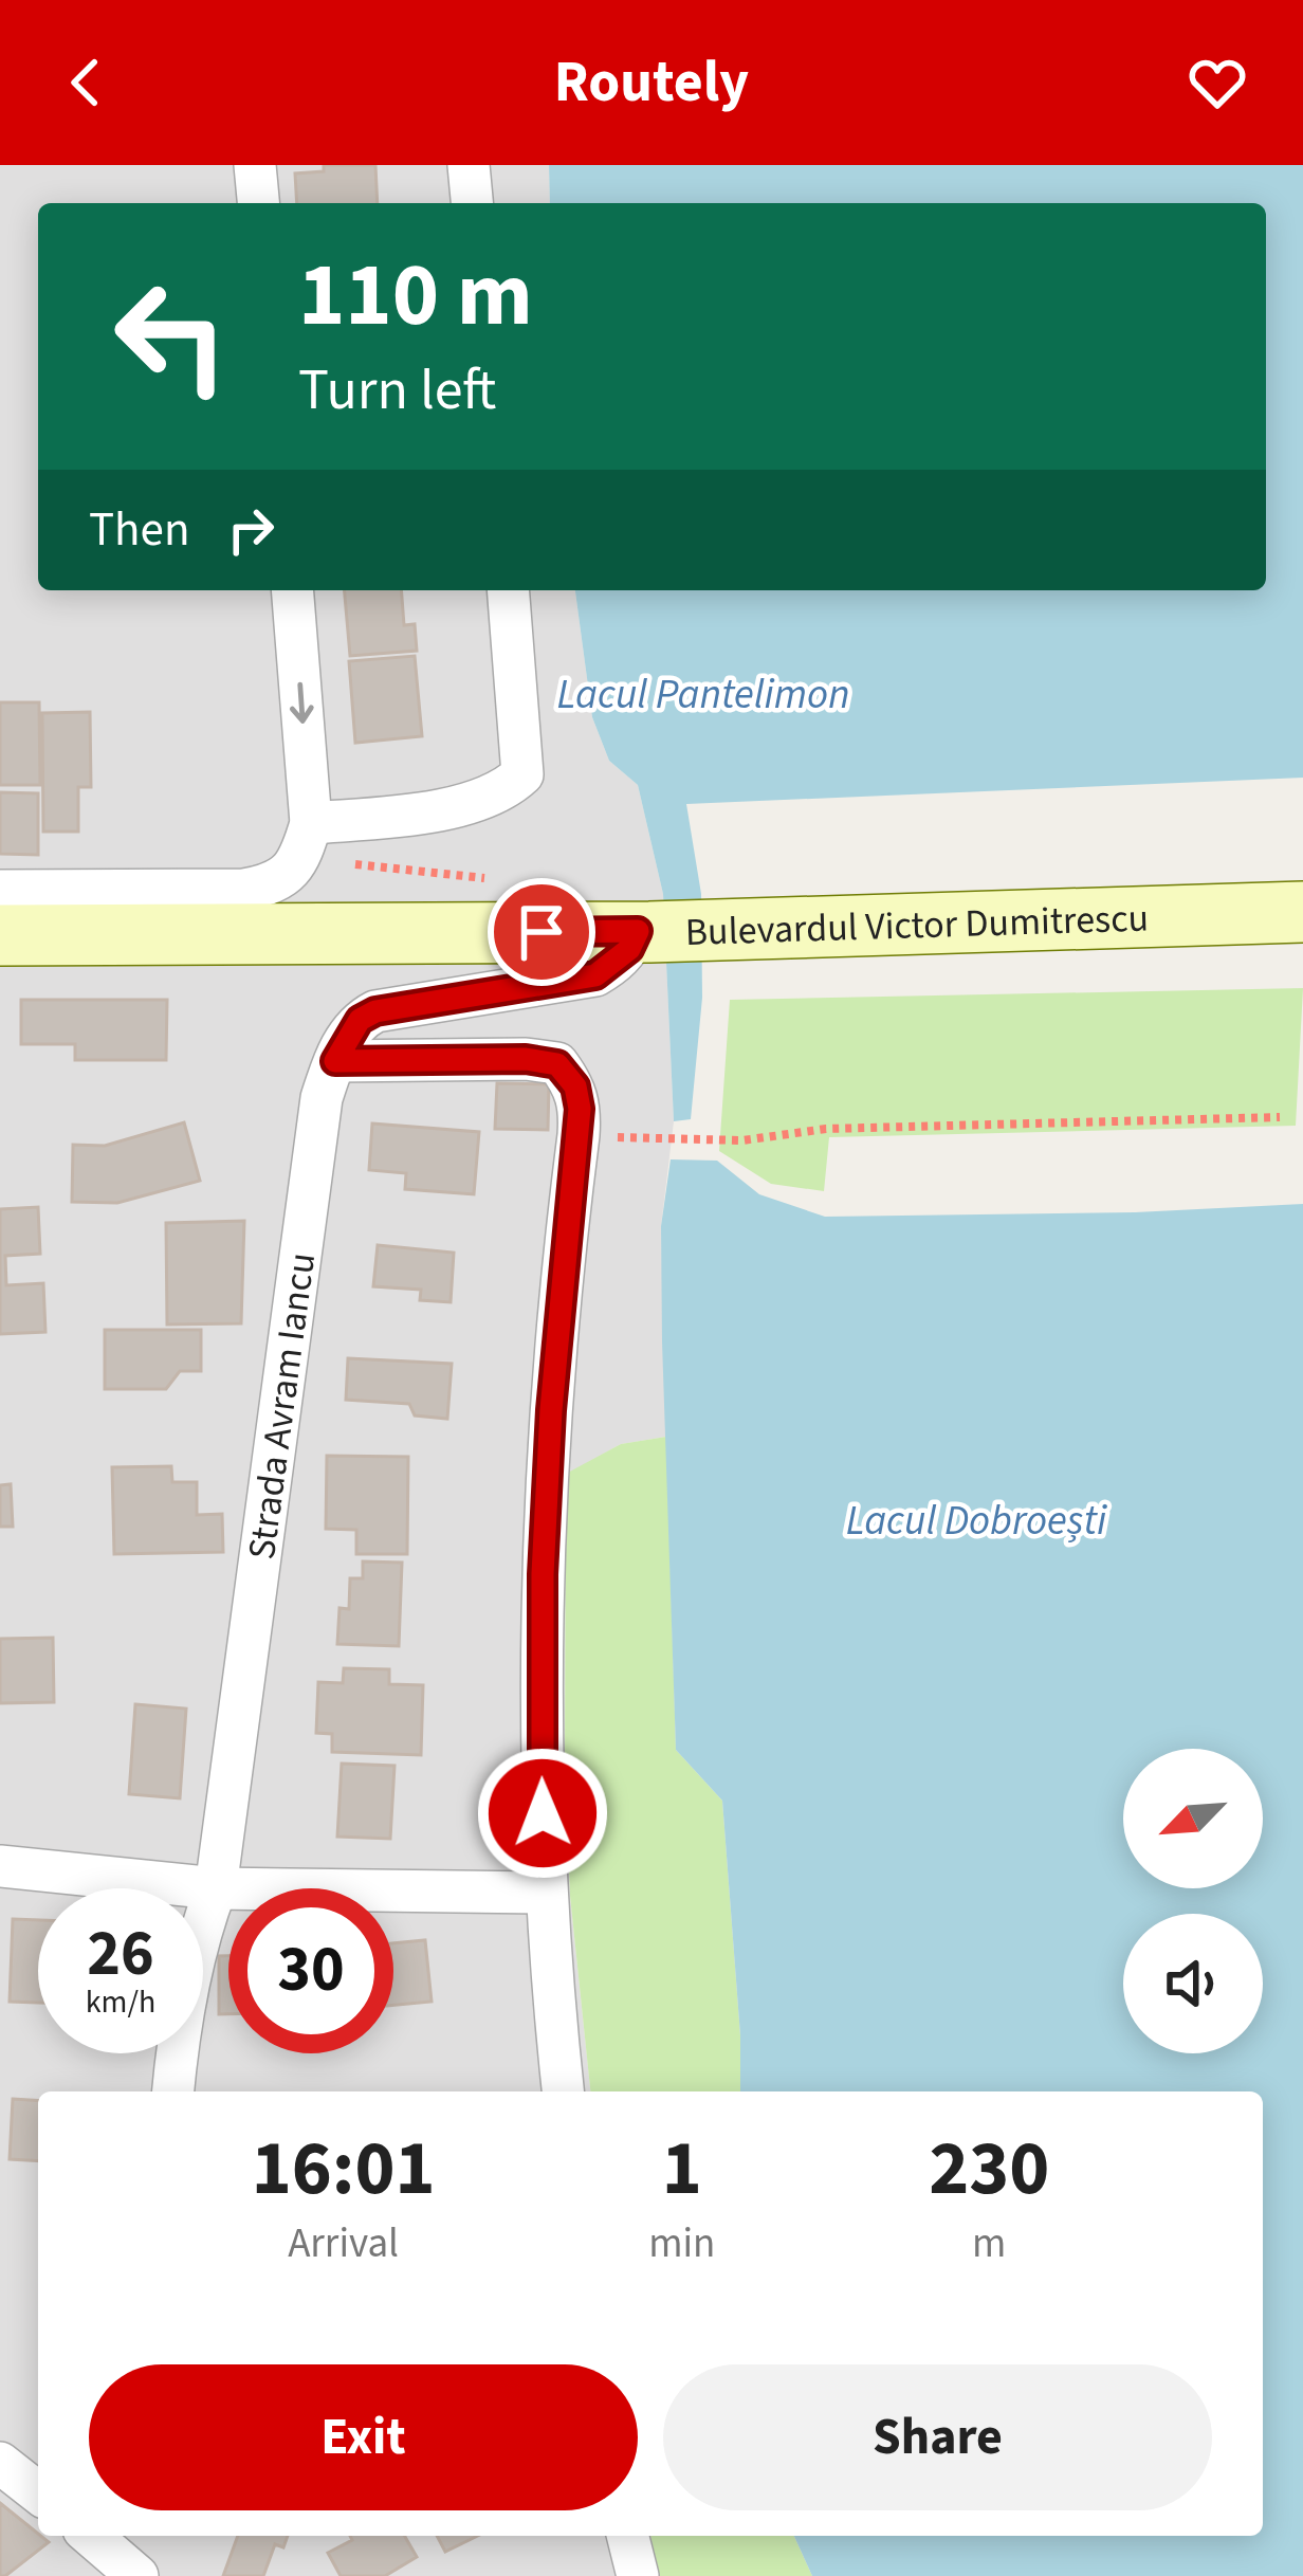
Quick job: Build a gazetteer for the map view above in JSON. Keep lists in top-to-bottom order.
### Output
{
  "streets": {
    "street": ["Bulevardul Victor Dumitrescu", "Strada Avram Iancu"]
  },
  "crossings": [
    ["Bulevardul Victor Dumitrescu", "Strada Avram Iancu"]
  ],
  "water": ["Lacul Pantelimon", "Lacul Dobroești"],
  "north": "bottom left",
  "page": {
    "header": "Routely",
    "turn": ["110 m", "Turn left"],
    "then": "Then",
    "speed": "26 km/h",
    "limit": "30",
    "eta": [
      "16:01",
      "Arrival",
      "1",
      "min",
      "230",
      "m"
    ],
    "buttons": ["Exit", "Share"]
  }
}
